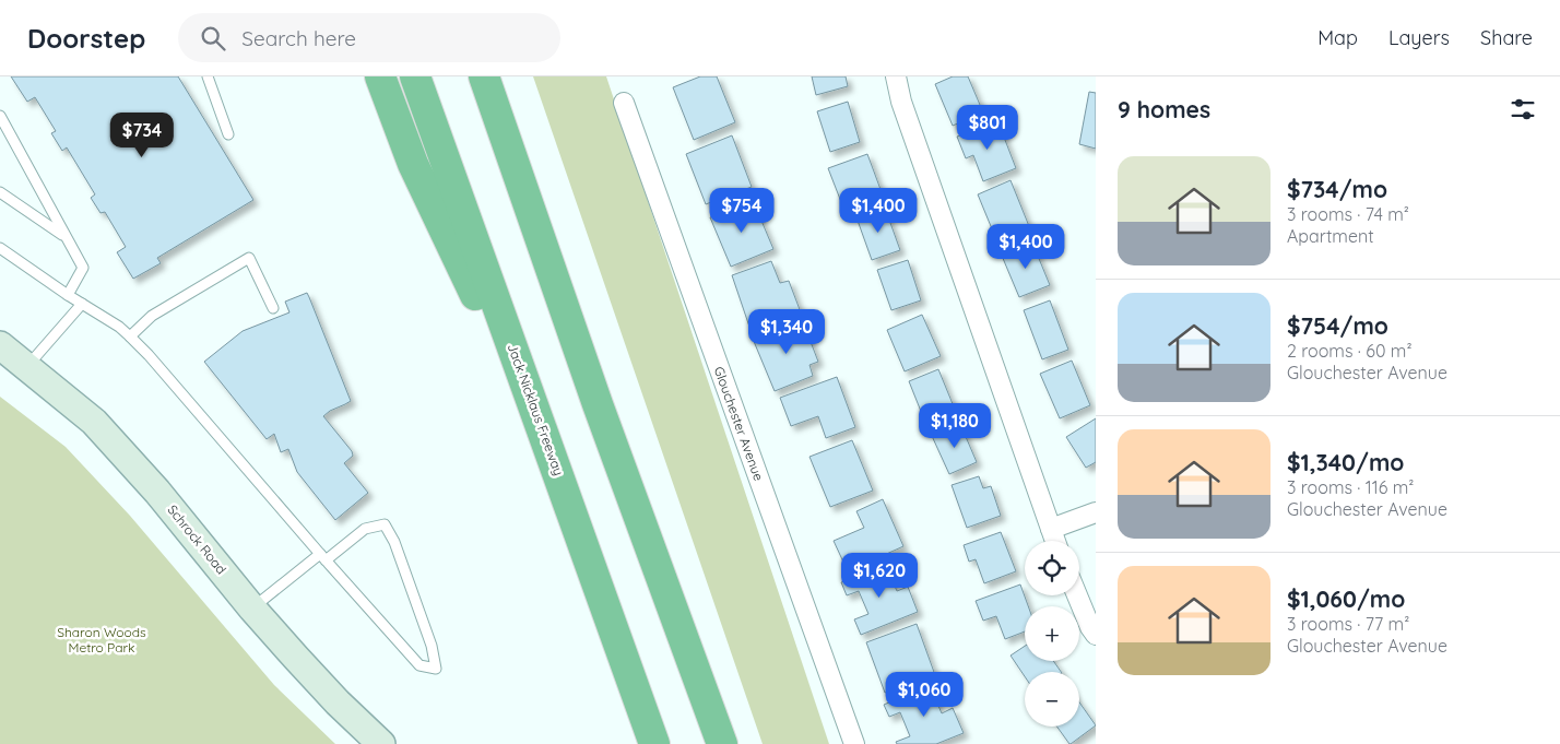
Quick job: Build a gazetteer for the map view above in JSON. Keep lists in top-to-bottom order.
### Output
{
  "streets": {
    "highway": ["Jack Nicklaus Freeway"],
    "main road": ["Schrock Road"],
    "street": ["Glouchester Avenue"]
  },
  "parks": ["Sharon Woods Metro Park"],
  "page": {
    "header": "Doorstep",
    "search": "Search here",
    "nav": ["Map", "Layers", "Share"],
    "heading": "9 homes",
    "price": [
      "$801",
      "$734",
      "$754",
      "$1,400",
      "$1,400",
      "$1,340",
      "$1,180",
      "$1,620",
      "$1,060"
    ],
    "list": [
      {
        "name": "$734/mo",
        "note": "3 rooms · 74 m² · Apartment"
      },
      {
        "name": "$754/mo",
        "note": "2 rooms · 60 m² · Glouchester Avenue"
      },
      {
        "name": "$1,340/mo",
        "note": "3 rooms · 116 m² · Glouchester Avenue"
      },
      {
        "name": "$1,060/mo",
        "note": "3 rooms · 77 m² · Glouchester Avenue"
      }
    ],
    "map_buttons": ["+", "−"]
  }
}
